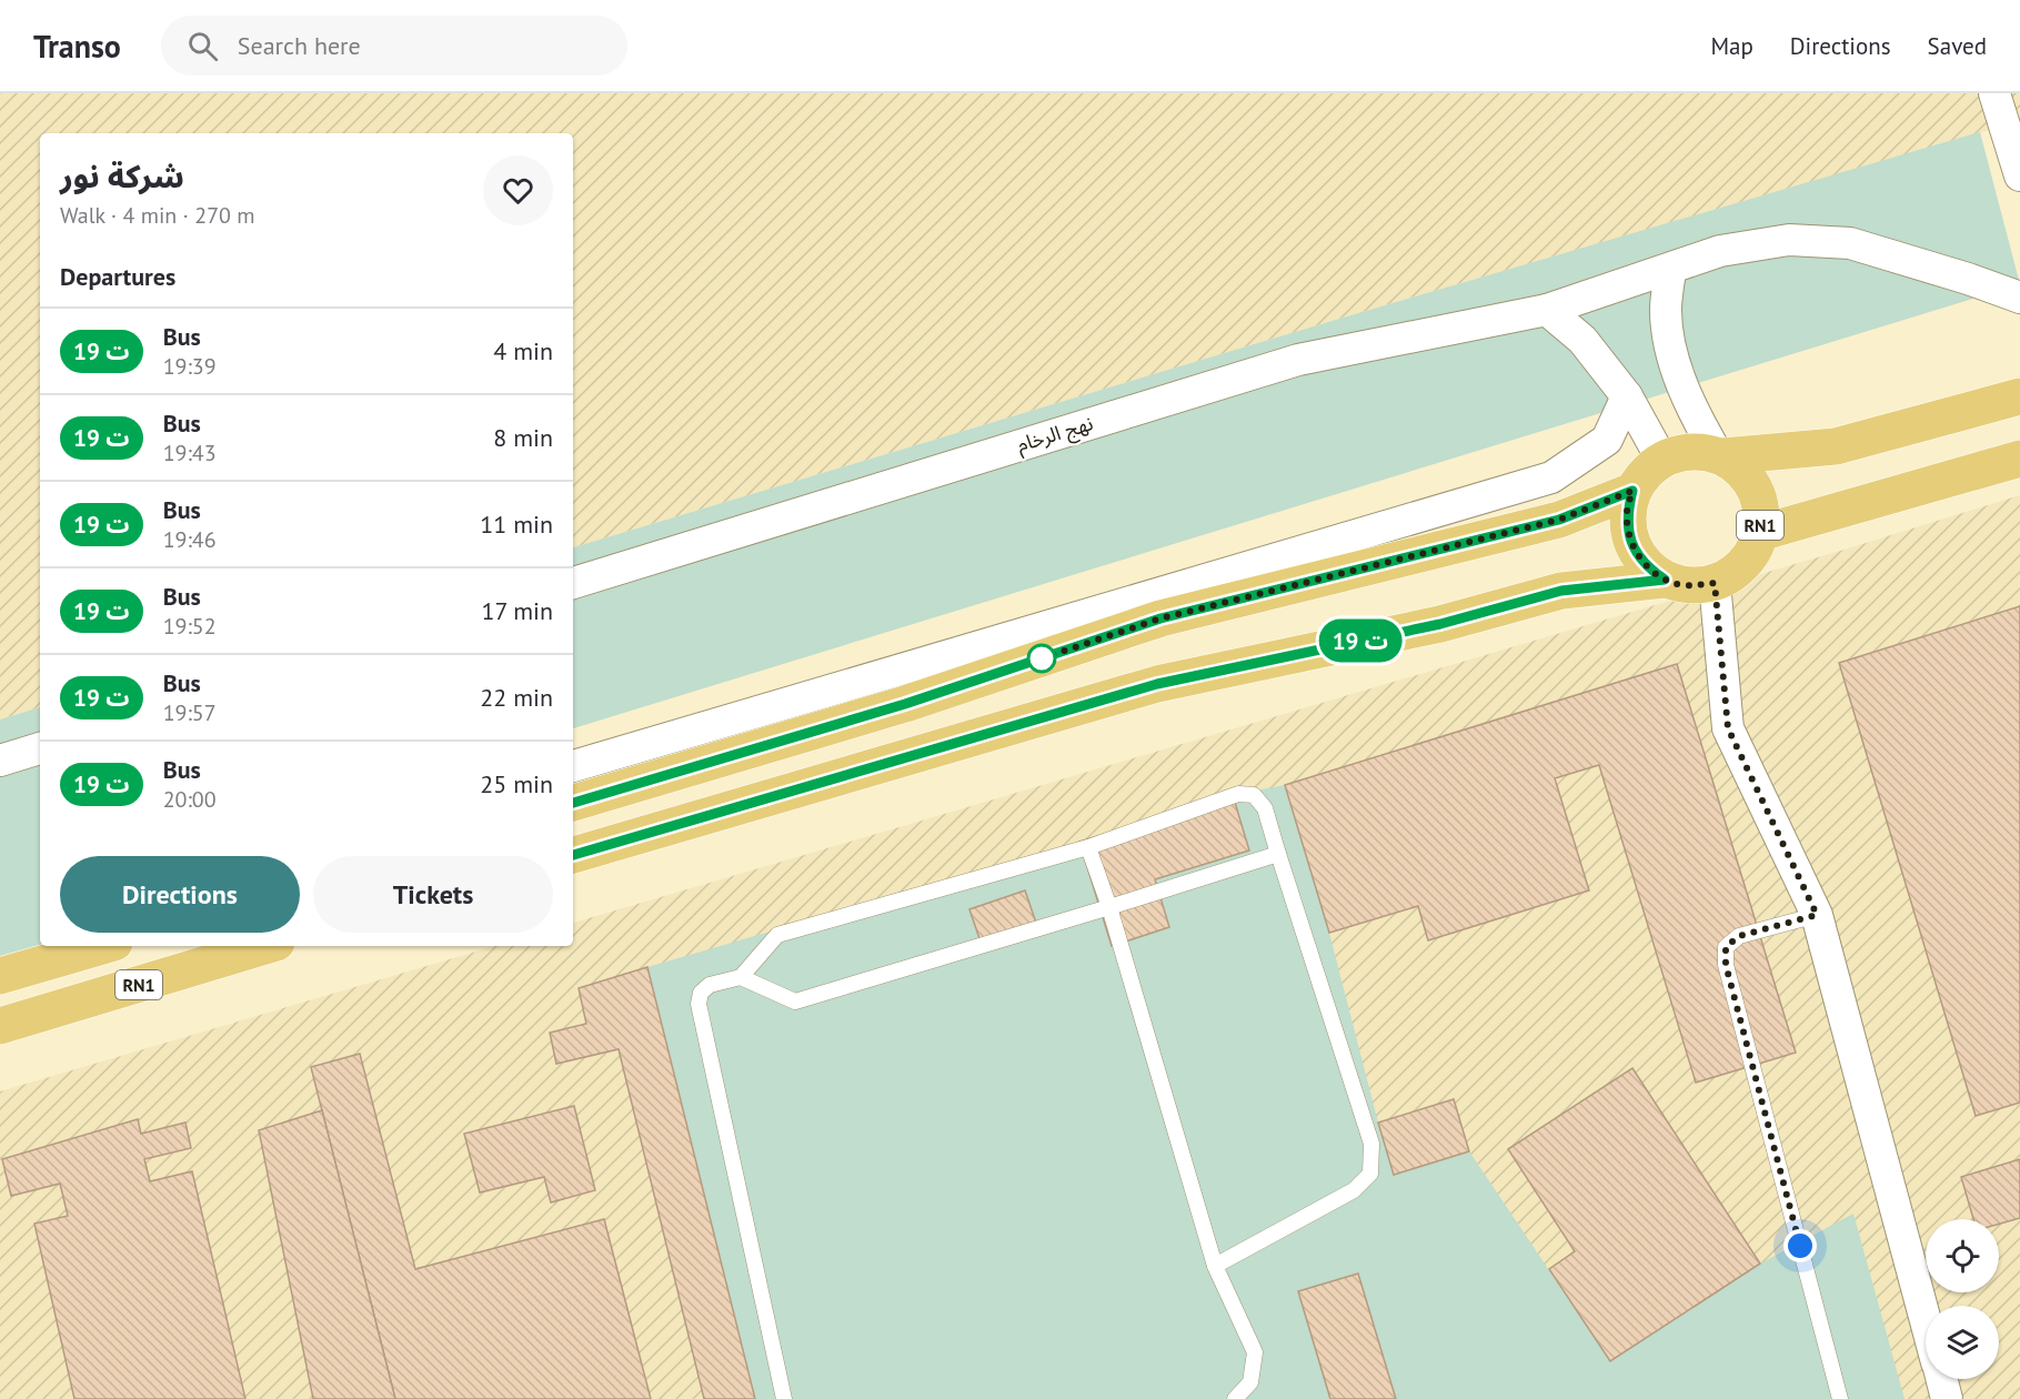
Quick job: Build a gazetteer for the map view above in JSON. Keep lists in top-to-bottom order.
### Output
{
  "streets": {
    "main road": ["RN1"],
    "street": ["نهج الرخام"]
  },
  "page": {
    "header": "Transo",
    "search": "Search here",
    "nav": ["Map", "Directions", "Saved"],
    "on_map": "19 ت",
    "heading": [
      ["شركة نور", "Walk · 4 min · 270 m"],
      "Departures"
    ],
    "list": [
      {
        "mark": "19 ت",
        "name": "Bus",
        "note": "19:39",
        "value": "4 min"
      },
      {
        "mark": "19 ت",
        "name": "Bus",
        "note": "19:43",
        "value": "8 min"
      },
      {
        "mark": "19 ت",
        "name": "Bus",
        "note": "19:46",
        "value": "11 min"
      },
      {
        "mark": "19 ت",
        "name": "Bus",
        "note": "19:52",
        "value": "17 min"
      },
      {
        "mark": "19 ت",
        "name": "Bus",
        "note": "19:57",
        "value": "22 min"
      },
      {
        "mark": "19 ت",
        "name": "Bus",
        "note": "20:00",
        "value": "25 min"
      }
    ],
    "buttons": ["Directions", "Tickets"]
  }
}
